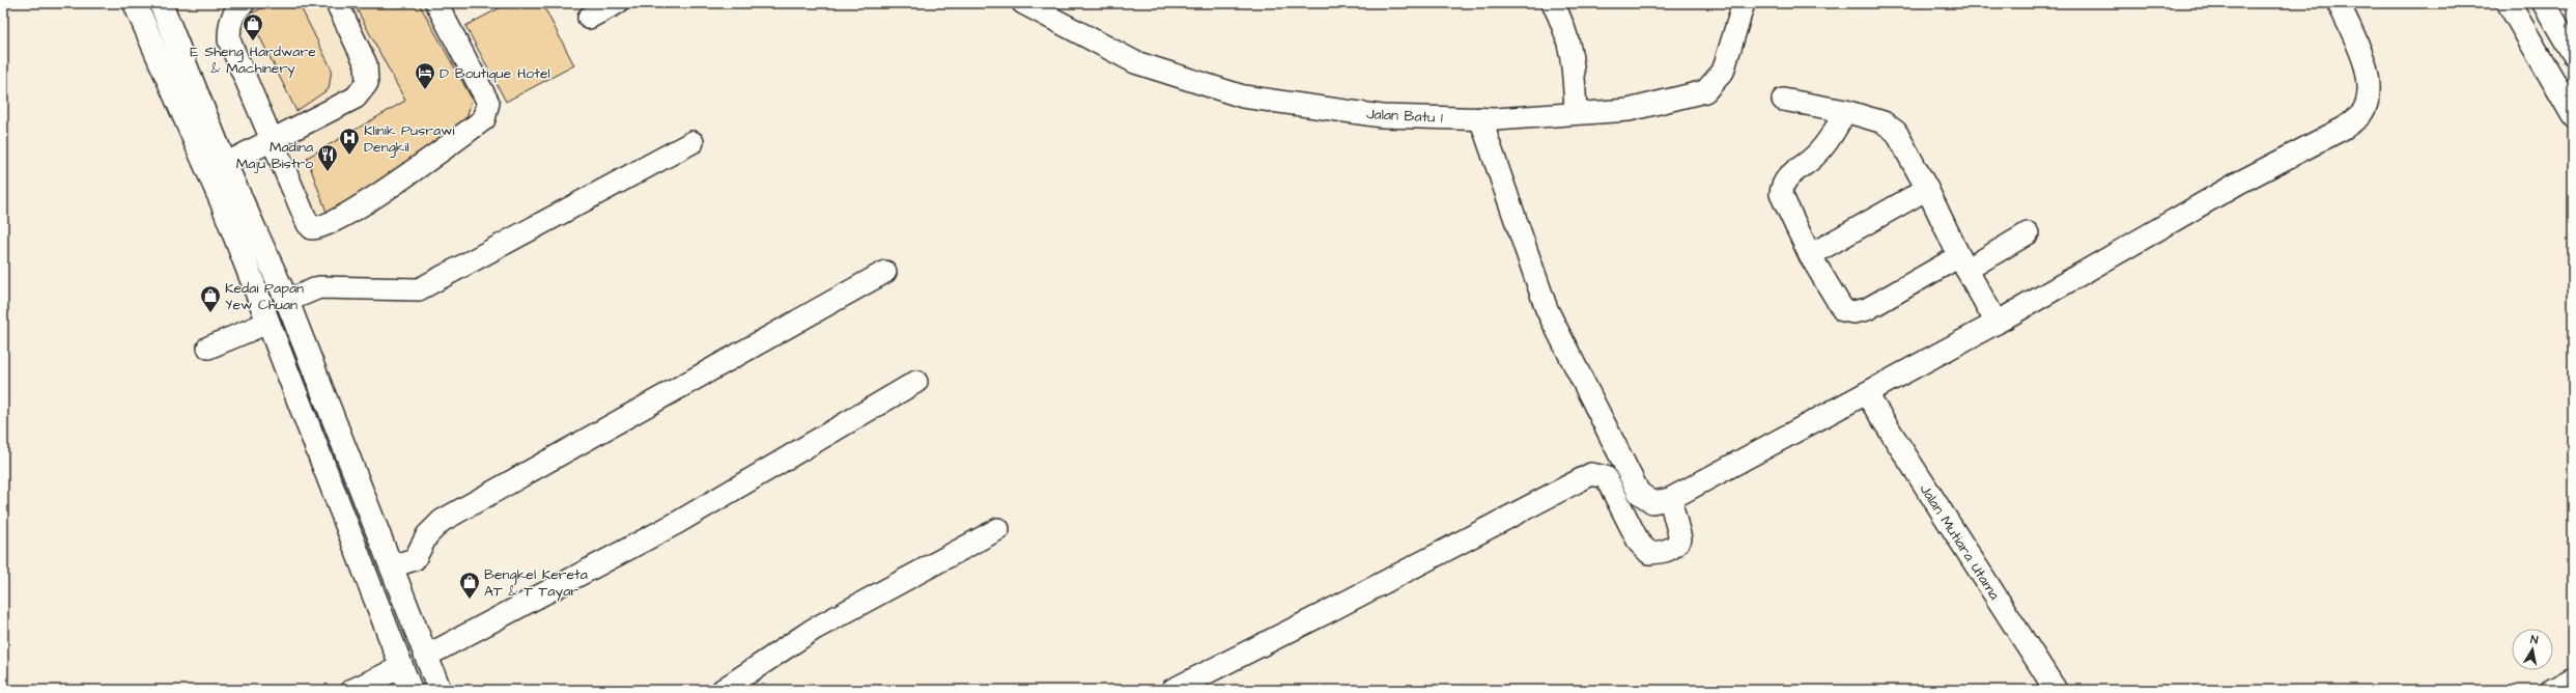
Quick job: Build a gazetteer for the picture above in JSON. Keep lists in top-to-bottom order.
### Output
{
  "streets": {
    "street": ["Jalan Batu 1", "Jalan Mutiara Utama"]
  },
  "places": {
    "shop": ["E Sheng Hardware & Machinery", "Kedai Papan Yew Chuan", "Bengkel Kereta AT & T Tayar"],
    "hotel": ["D Boutique Hotel"],
    "hospital": ["Klinik Pusrawi Dengkil"],
    "restaurant": ["Madina Maju Bistro"]
  },
  "north": "top"
}
